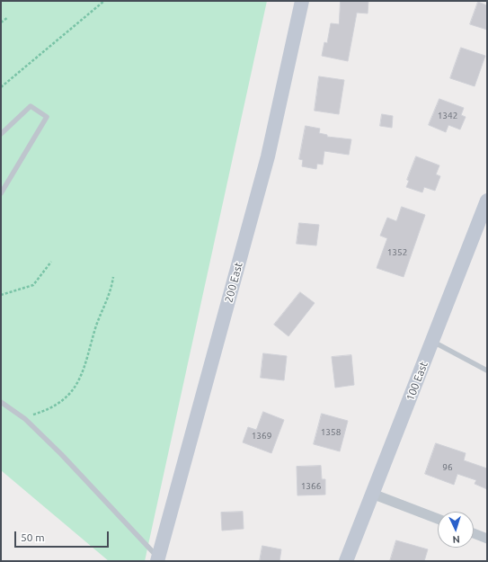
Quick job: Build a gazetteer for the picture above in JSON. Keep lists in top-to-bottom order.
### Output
{
  "streets": {
    "street": ["200 East", "100 East"]
  },
  "house_numbers": [
    "1342",
    "1352",
    "1358",
    "1369",
    "96",
    "1366"
  ],
  "scale_bar": "50 m",
  "north": "bottom"
}
